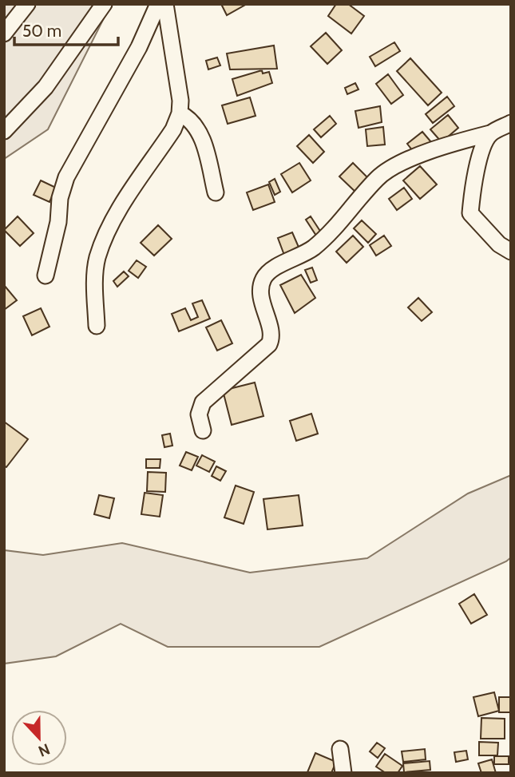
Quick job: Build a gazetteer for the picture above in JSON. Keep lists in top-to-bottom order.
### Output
{
  "scale_bar": "50 m",
  "north": "bottom"
}
